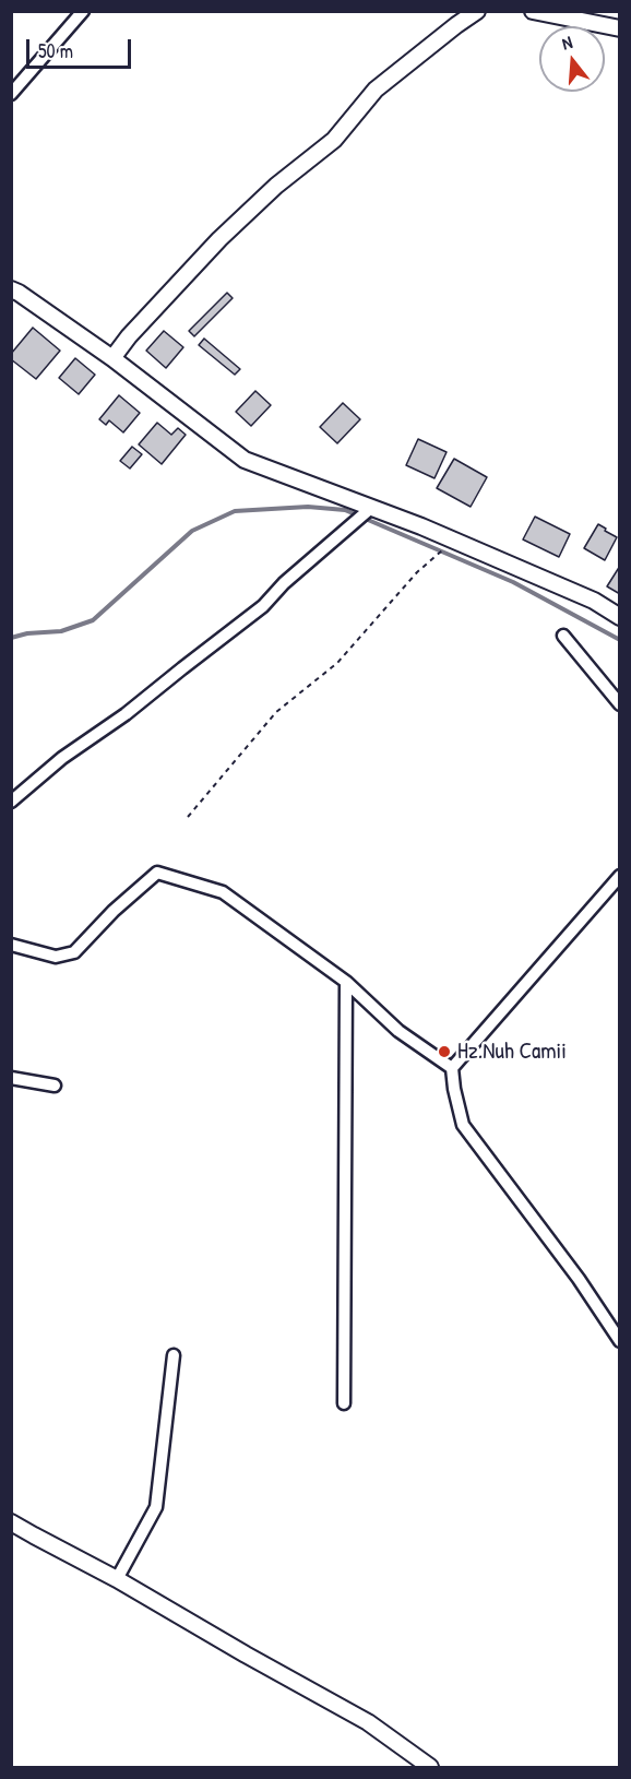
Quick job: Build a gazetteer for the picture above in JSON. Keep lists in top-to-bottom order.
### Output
{
  "places": ["Hz.Nuh Camii"],
  "scale_bar": "50 m",
  "north": "top"
}
